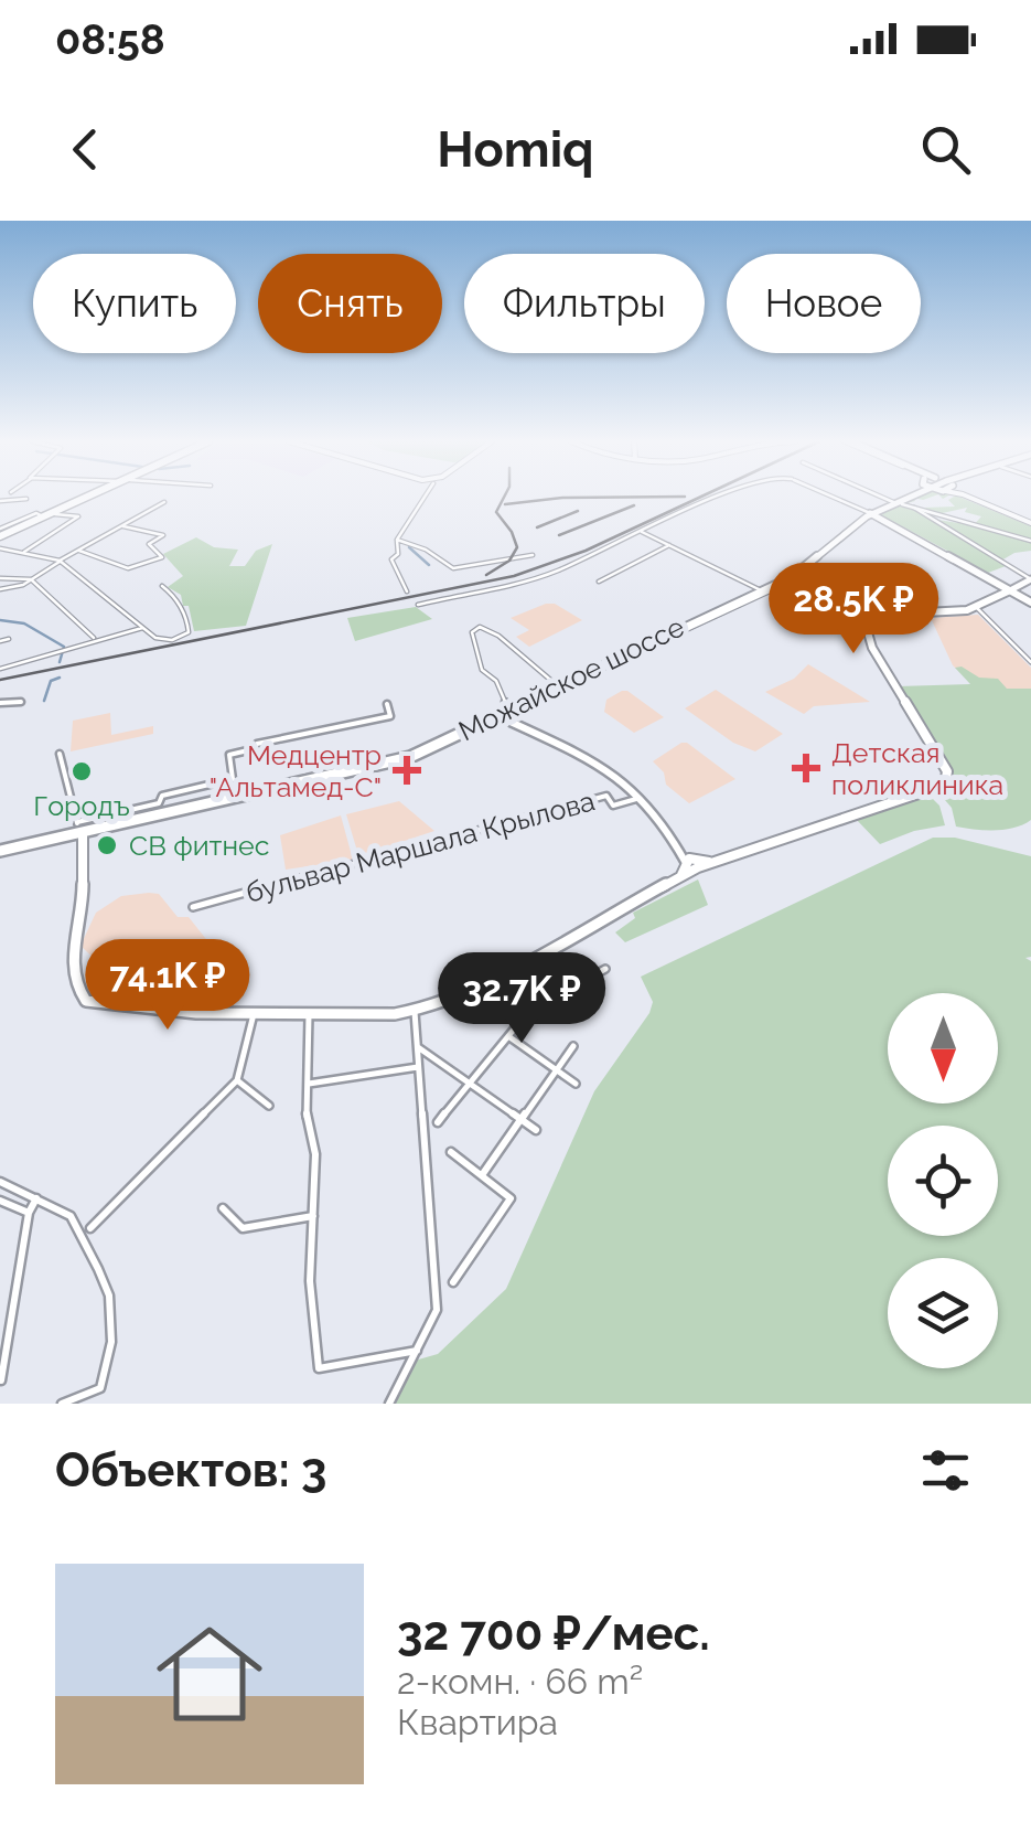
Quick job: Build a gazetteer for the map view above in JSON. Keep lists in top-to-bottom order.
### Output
{
  "streets": {
    "main road": ["Можайское шоссе"],
    "street": ["бульвар Маршала Крылова"]
  },
  "places": {
    "health": ["Детская поликлиника", "Медцентр \"Альтамед-С\""],
    "other": ["Городъ", "СВ фитнес"]
  },
  "north": "bottom",
  "page": {
    "status": "08:58",
    "header": "Homiq",
    "chip": [
      "Купить",
      "Снять",
      "Фильтры",
      "Новое"
    ],
    "price": ["28.5K ₽", "74.1K ₽", "32.7K ₽"],
    "heading": "Объектов: 3",
    "list": [
      {
        "name": "32 700 ₽/мес.",
        "note": "2-комн. · 66 m² · Квартира"
      }
    ]
  }
}
